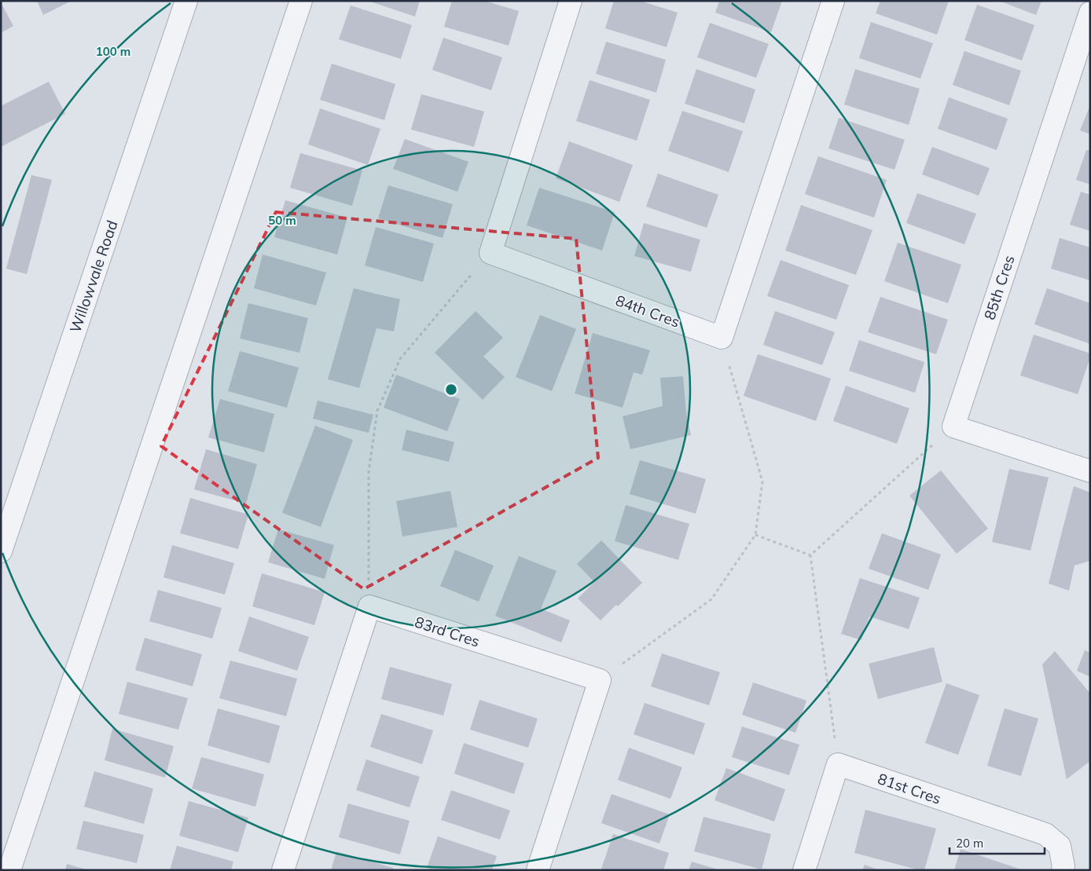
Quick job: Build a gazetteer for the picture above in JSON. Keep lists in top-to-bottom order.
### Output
{
  "streets": {
    "street": [
      "Willowvale Road",
      "85th Cres",
      "84th Cres",
      "83rd Cres",
      "81st Cres"
    ]
  },
  "scale_bar": "20 m",
  "rings": ["100 m", "50 m"]
}
